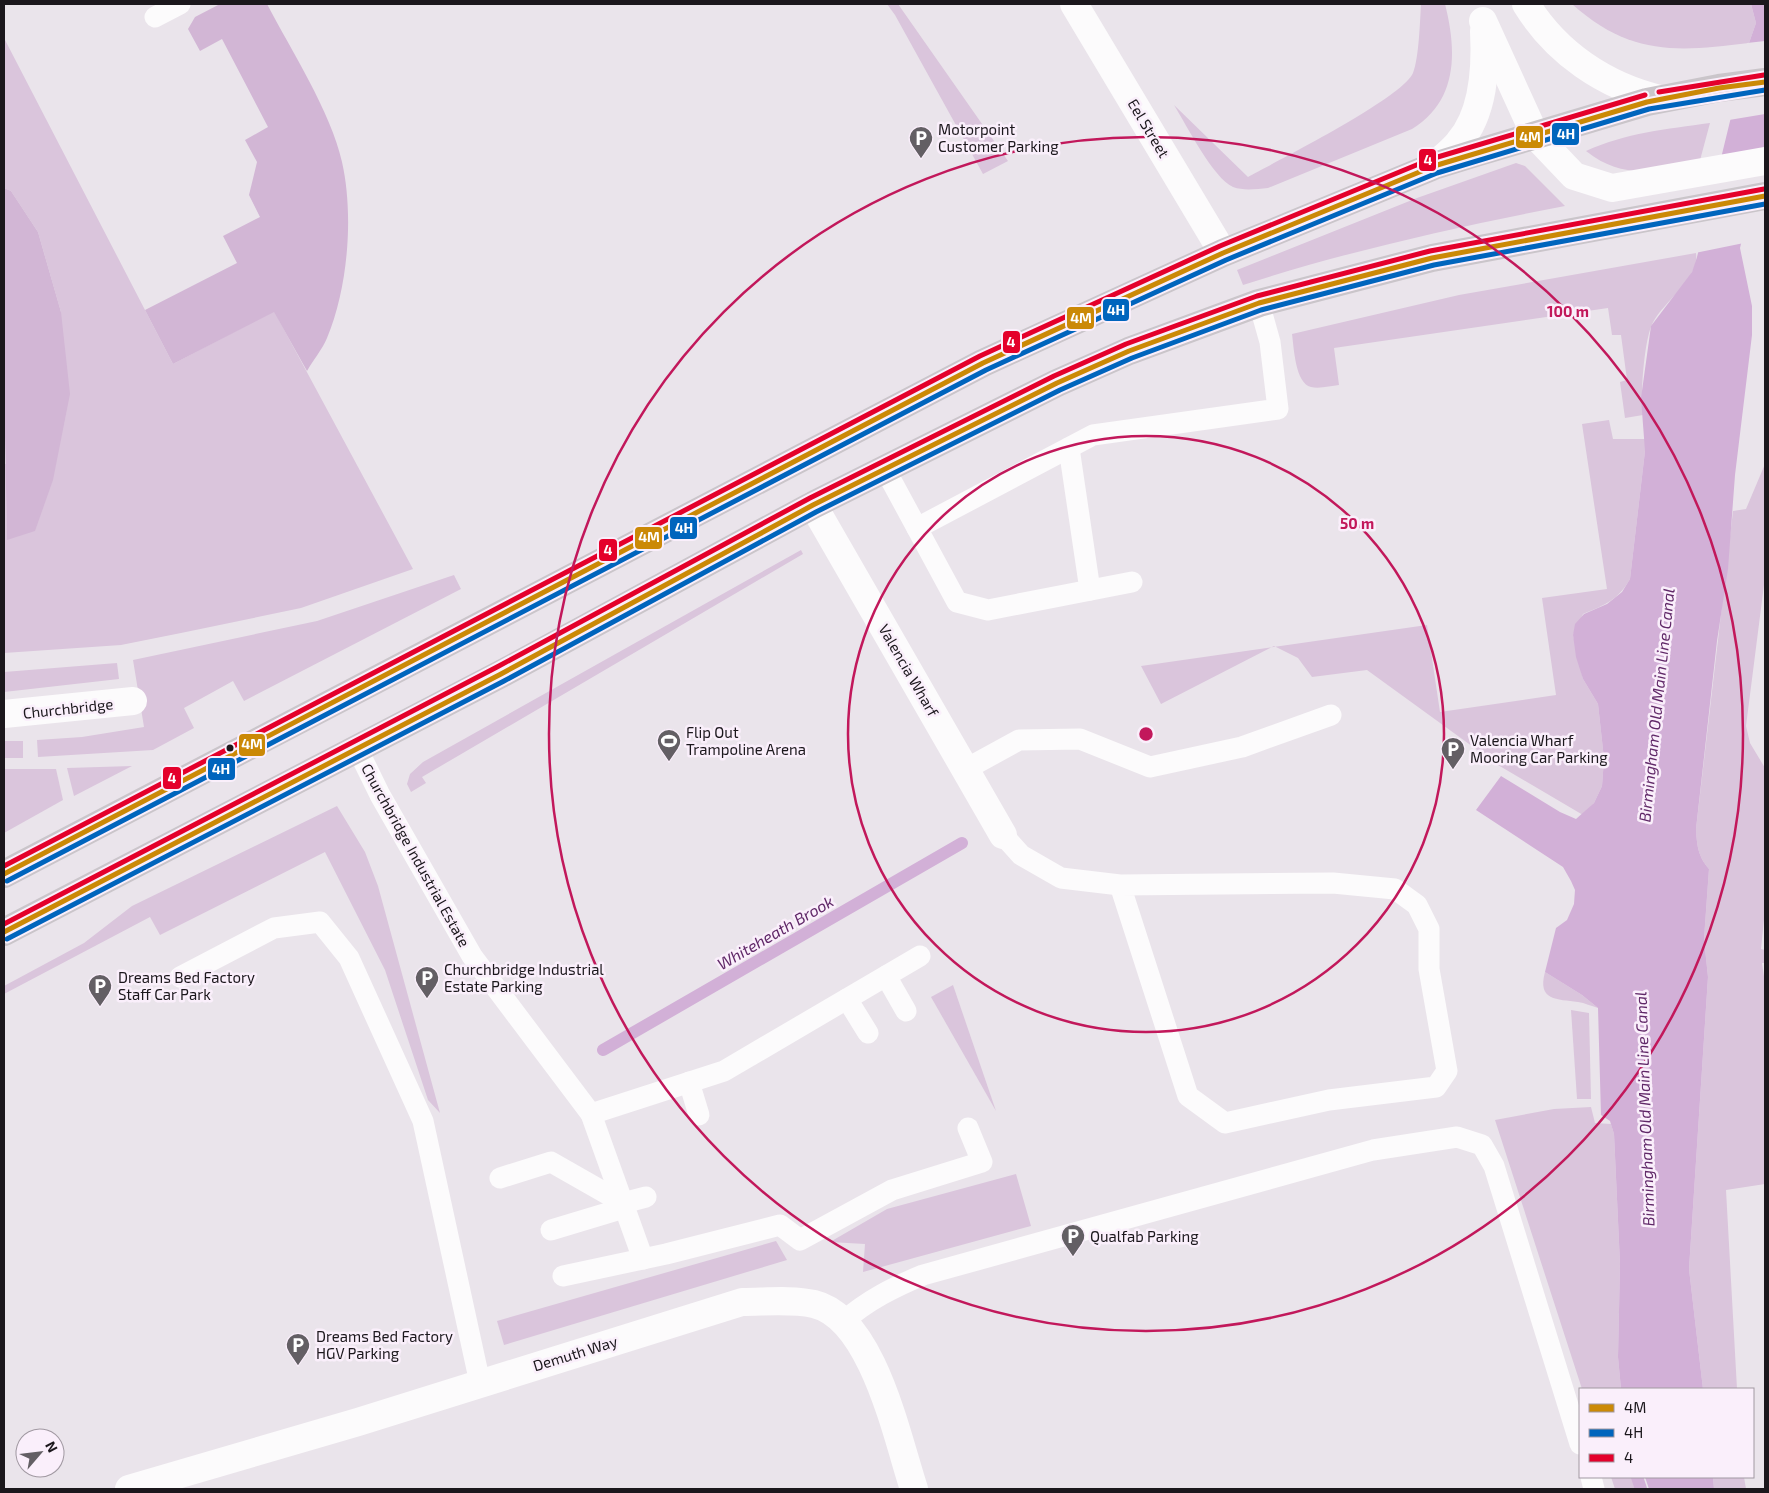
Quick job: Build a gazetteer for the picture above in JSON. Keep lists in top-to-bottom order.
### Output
{
  "streets": {
    "street": [
      "Eel Street",
      "Valencia Wharf",
      "Churchbridge",
      "Demuth Way"
    ],
    "lane": ["Churchbridge Industrial Estate"]
  },
  "water": ["Birmingham Old Main Line Canal", "Whiteheath Brook"],
  "places": {
    "parking": [
      "Motorpoint Customer Parking",
      "Valencia Wharf Mooring Car Parking",
      "Churchbridge Industrial Estate Parking",
      "Dreams Bed Factory Staff Car Park",
      "Qualfab Parking",
      "Dreams Bed Factory HGV Parking"
    ],
    "sports": ["Flip Out Trampoline Arena"]
  },
  "lines": ["transit line 4", "transit line 4M", "transit line 4H"],
  "legend": ["4M", "4H", "4"],
  "north": "top right",
  "rings": ["100 m", "50 m"]
}
